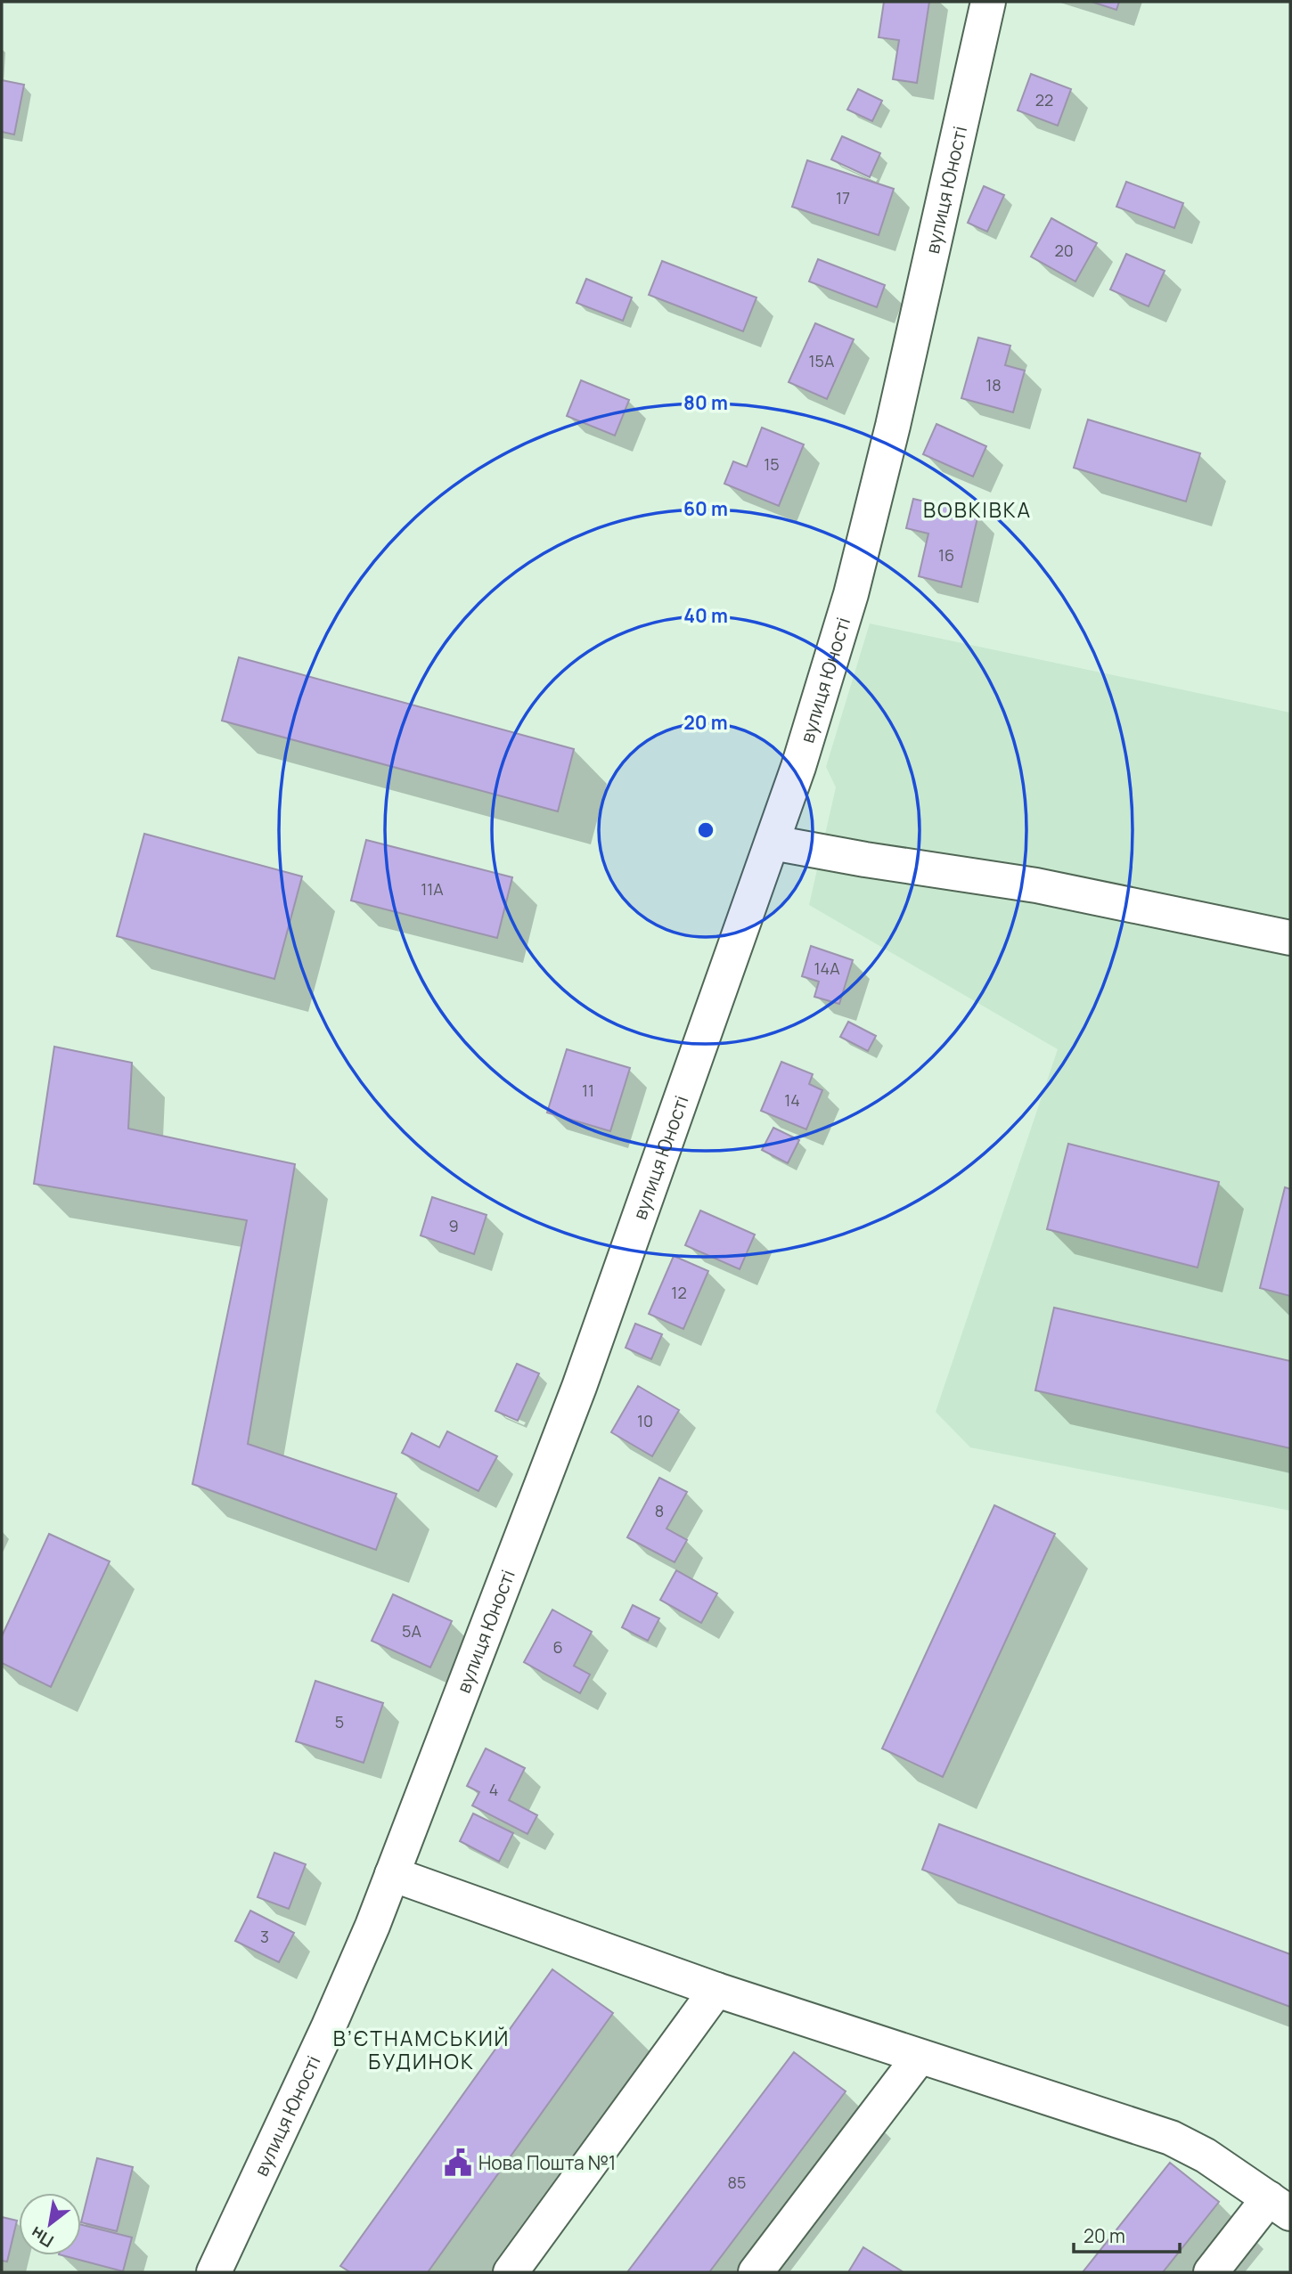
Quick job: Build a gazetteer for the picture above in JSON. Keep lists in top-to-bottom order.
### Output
{
  "streets": {
    "street": ["вулиця Юності"]
  },
  "districts": ["ВОВКІВКА", "В’ЄТНАМСЬКИЙ БУДИНОК"],
  "places": {
    "public building": ["Нова Пошта №1"]
  },
  "house_numbers": [
    "22",
    "17",
    "20",
    "15А",
    "18",
    "15",
    "16",
    "11А",
    "14А",
    "11",
    "14",
    "9",
    "12",
    "10",
    "8",
    "5А",
    "6",
    "5",
    "4",
    "3",
    "85"
  ],
  "scale_bar": "20 m",
  "north": "bottom left",
  "rings": [
    "80 m",
    "60 m",
    "40 m",
    "20 m"
  ]
}
